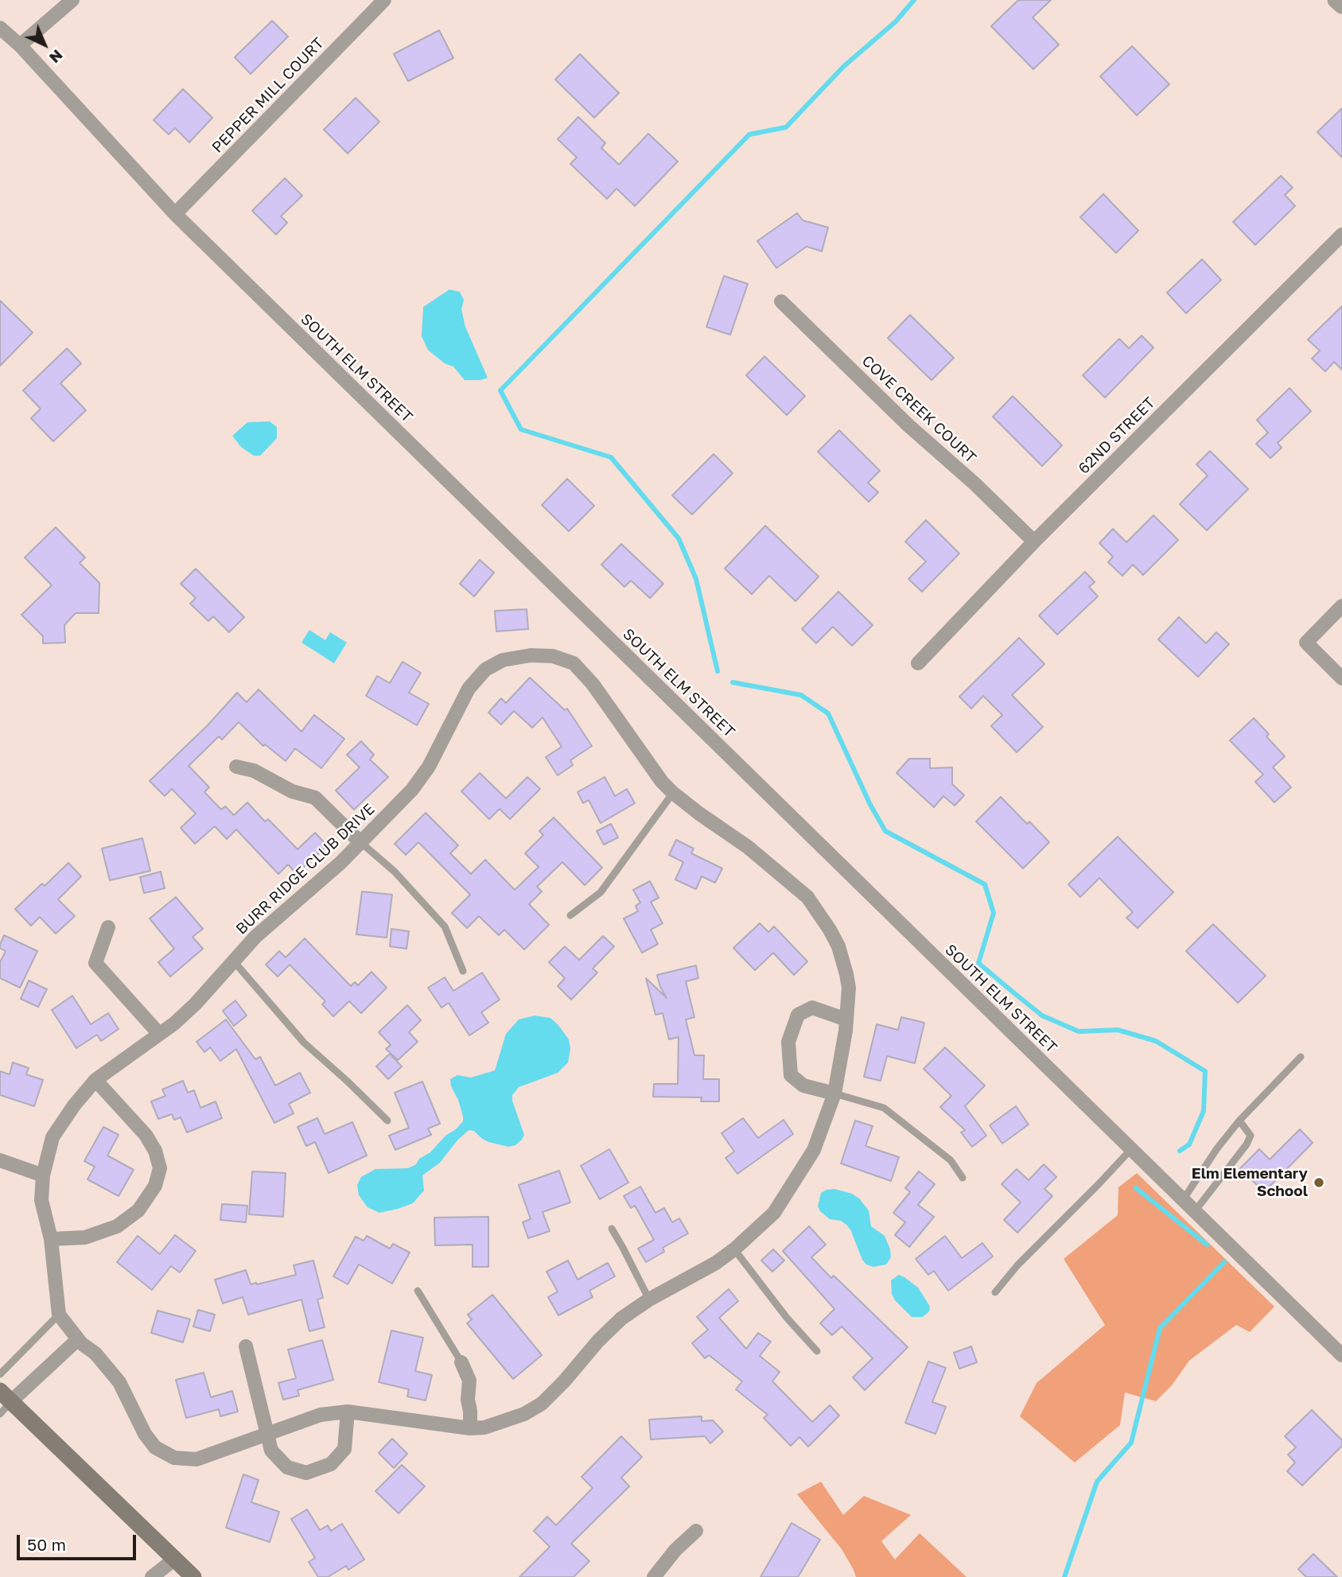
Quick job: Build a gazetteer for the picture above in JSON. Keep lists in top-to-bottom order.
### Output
{
  "streets": {
    "street": [
      "PEPPER MILL COURT",
      "SOUTH ELM STREET",
      "COVE CREEK COURT",
      "62ND STREET",
      "BURR RIDGE CLUB DRIVE"
    ]
  },
  "crossings": [
    ["PEPPER MILL COURT", "SOUTH ELM STREET"],
    ["COVE CREEK COURT", "62ND STREET"]
  ],
  "places": ["Elm Elementary School"],
  "scale_bar": "50 m",
  "north": "bottom right"
}
